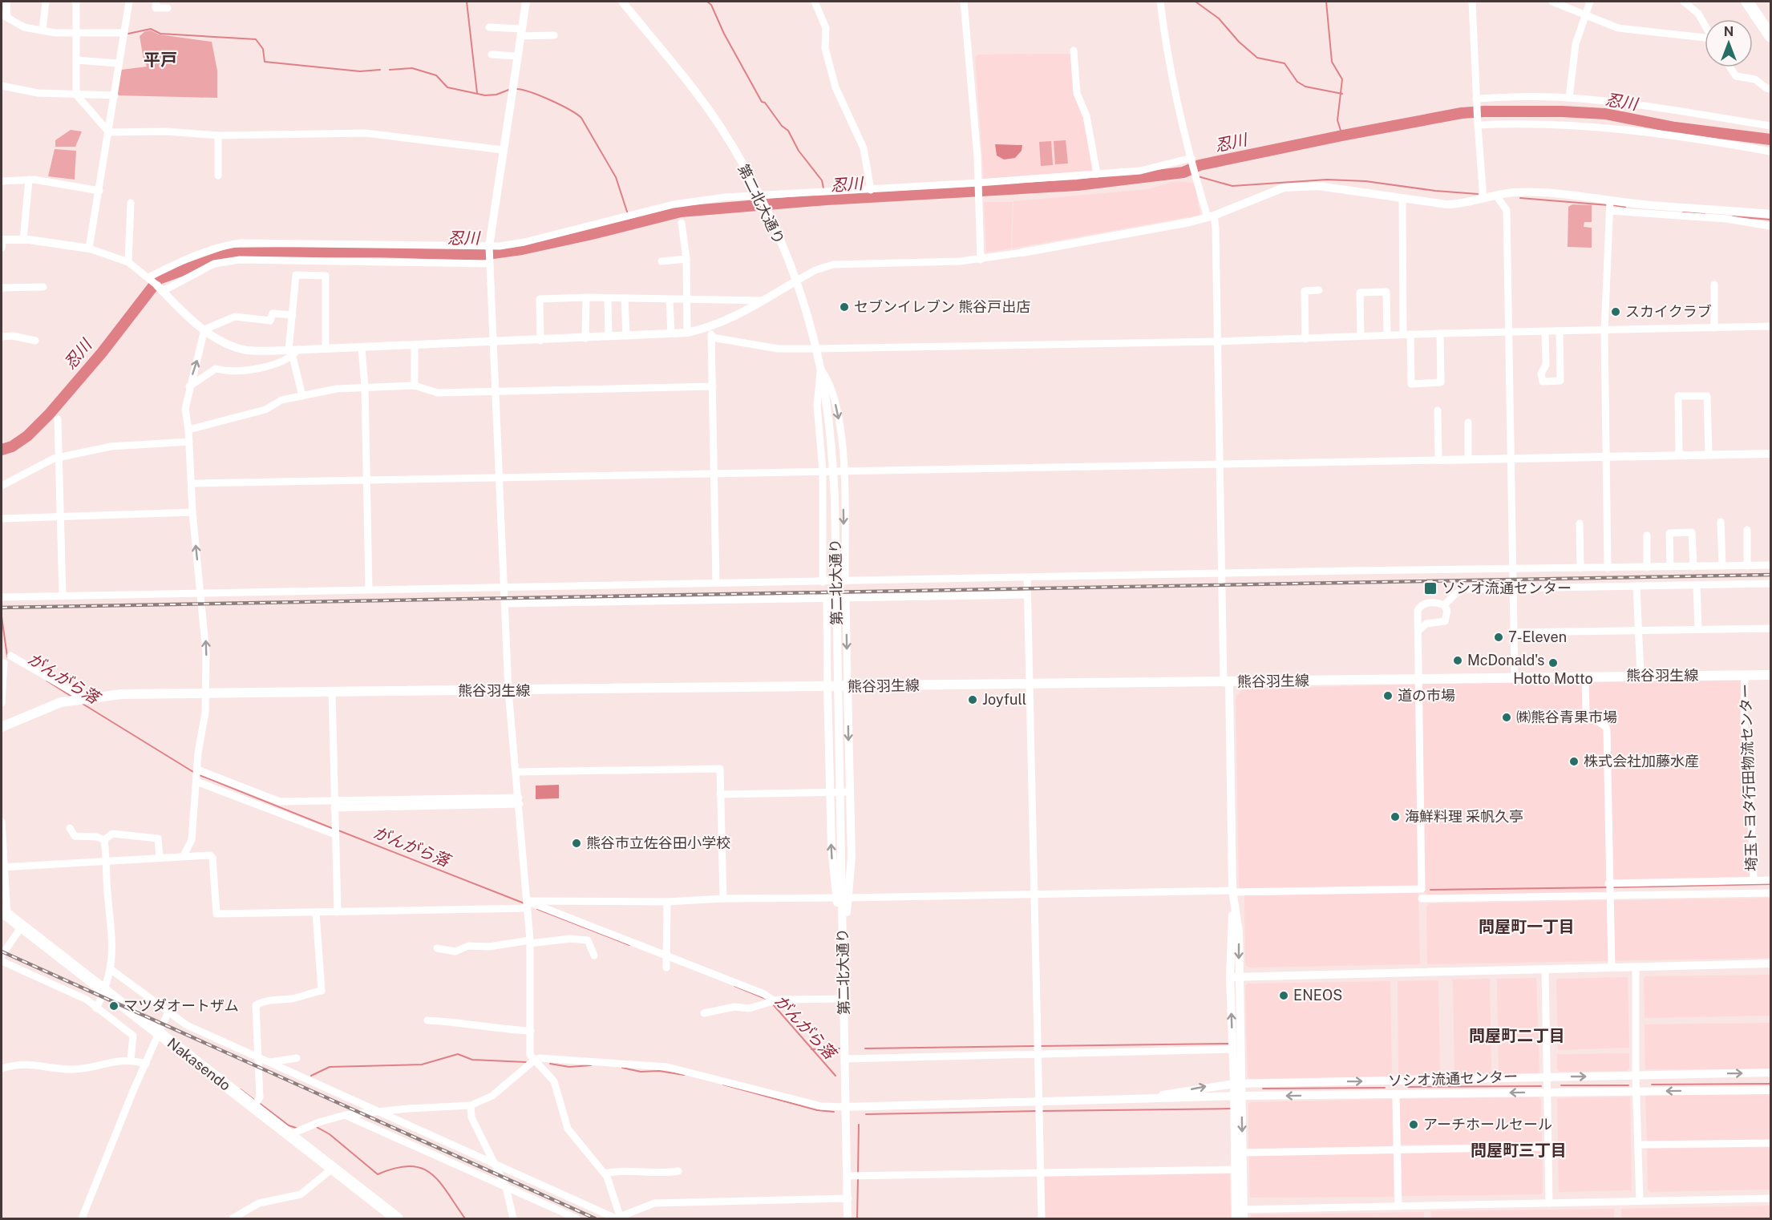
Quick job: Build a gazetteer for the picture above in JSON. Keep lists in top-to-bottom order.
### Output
{
  "streets": {
    "highway": ["Nakasendo"],
    "main road": ["熊谷羽生線"],
    "street": ["第二北大通り", "埼玉トヨタ行田物流センター", "ソシオ流通センター"]
  },
  "crossings": [
    ["熊谷羽生線", "埼玉トヨタ行田物流センター"]
  ],
  "districts": [
    "平戸",
    "問屋町一丁目",
    "問屋町二丁目",
    "問屋町三丁目"
  ],
  "water": ["忍川", "がんがら落"],
  "places": {
    "other": [
      "セブンイレブン 熊谷戸出店",
      "スカイクラブ",
      "7-Eleven",
      "McDonald's",
      "Hotto Motto",
      "道の市場",
      "Joyfull",
      "㈱熊谷青果市場",
      "株式会社加藤水産",
      "海鮮料理 采帆久亭",
      "熊谷市立佐谷田小学校",
      "ENEOS",
      "マツダオートザム",
      "アーチホールセール"
    ],
    "transit": ["ソシオ流通センター"]
  },
  "north": "top"
}
